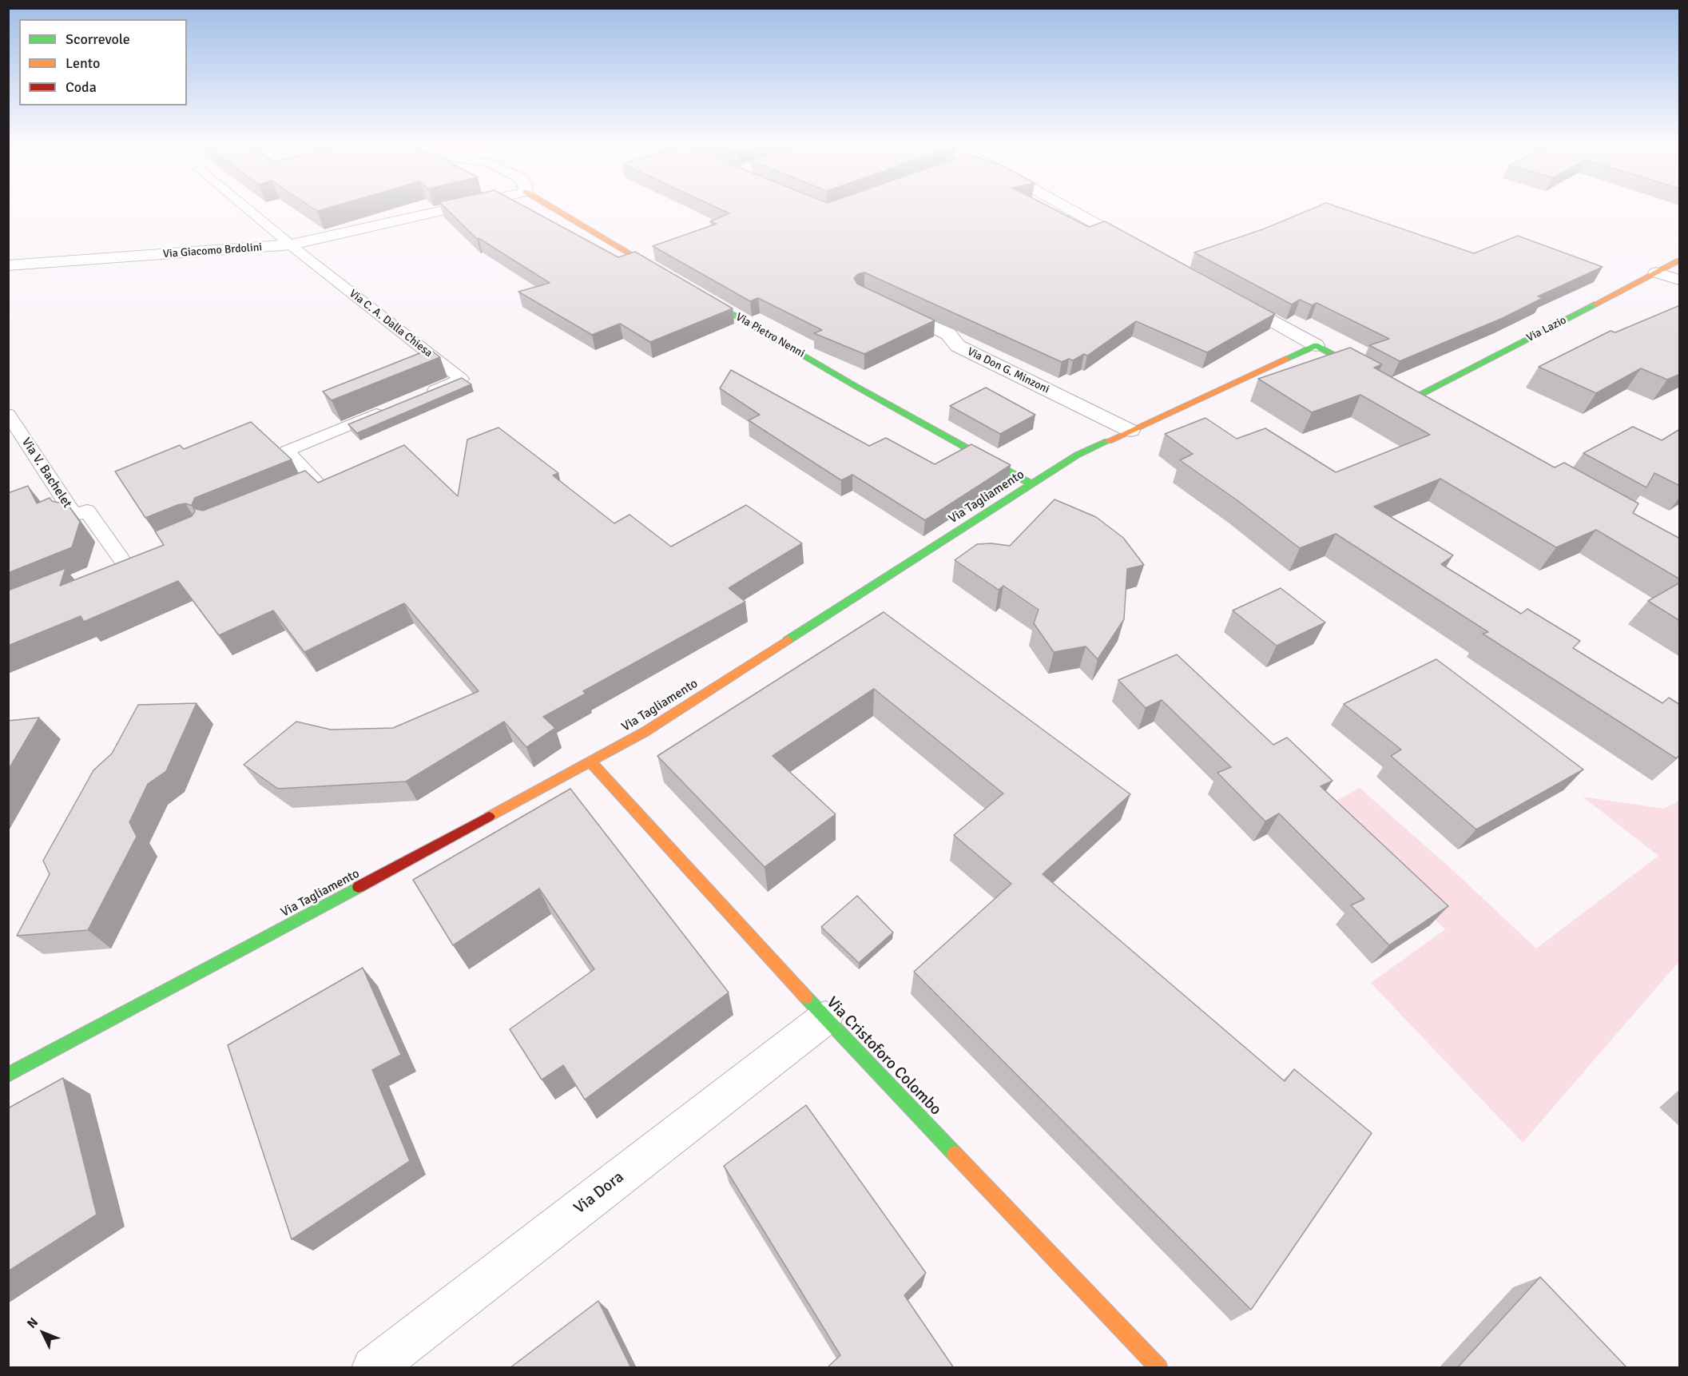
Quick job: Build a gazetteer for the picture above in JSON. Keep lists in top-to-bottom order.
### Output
{
  "streets": {
    "main road": [
      "Via Lazio",
      "Via Pietro Nenni",
      "Via Tagliamento",
      "Via Cristoforo Colombo"
    ],
    "street": ["Via Giacomo Brdolini", "Via Don G. Minzoni", "Via Dora"],
    "lane": ["Via C. A. Dalla Chiesa", "Via V. Bachelet"]
  },
  "crossings": [
    ["Via Giacomo Brdolini", "Via C. A. Dalla Chiesa"],
    ["Via Lazio", "Via Tagliamento"],
    ["Via Pietro Nenni", "Via Tagliamento"],
    ["Via Don G. Minzoni", "Via Tagliamento"],
    ["Via Tagliamento", "Via Cristoforo Colombo"],
    ["Via Cristoforo Colombo", "Via Dora"]
  ],
  "legend": ["Scorrevole", "Lento", "Coda"],
  "north": "top left"
}
